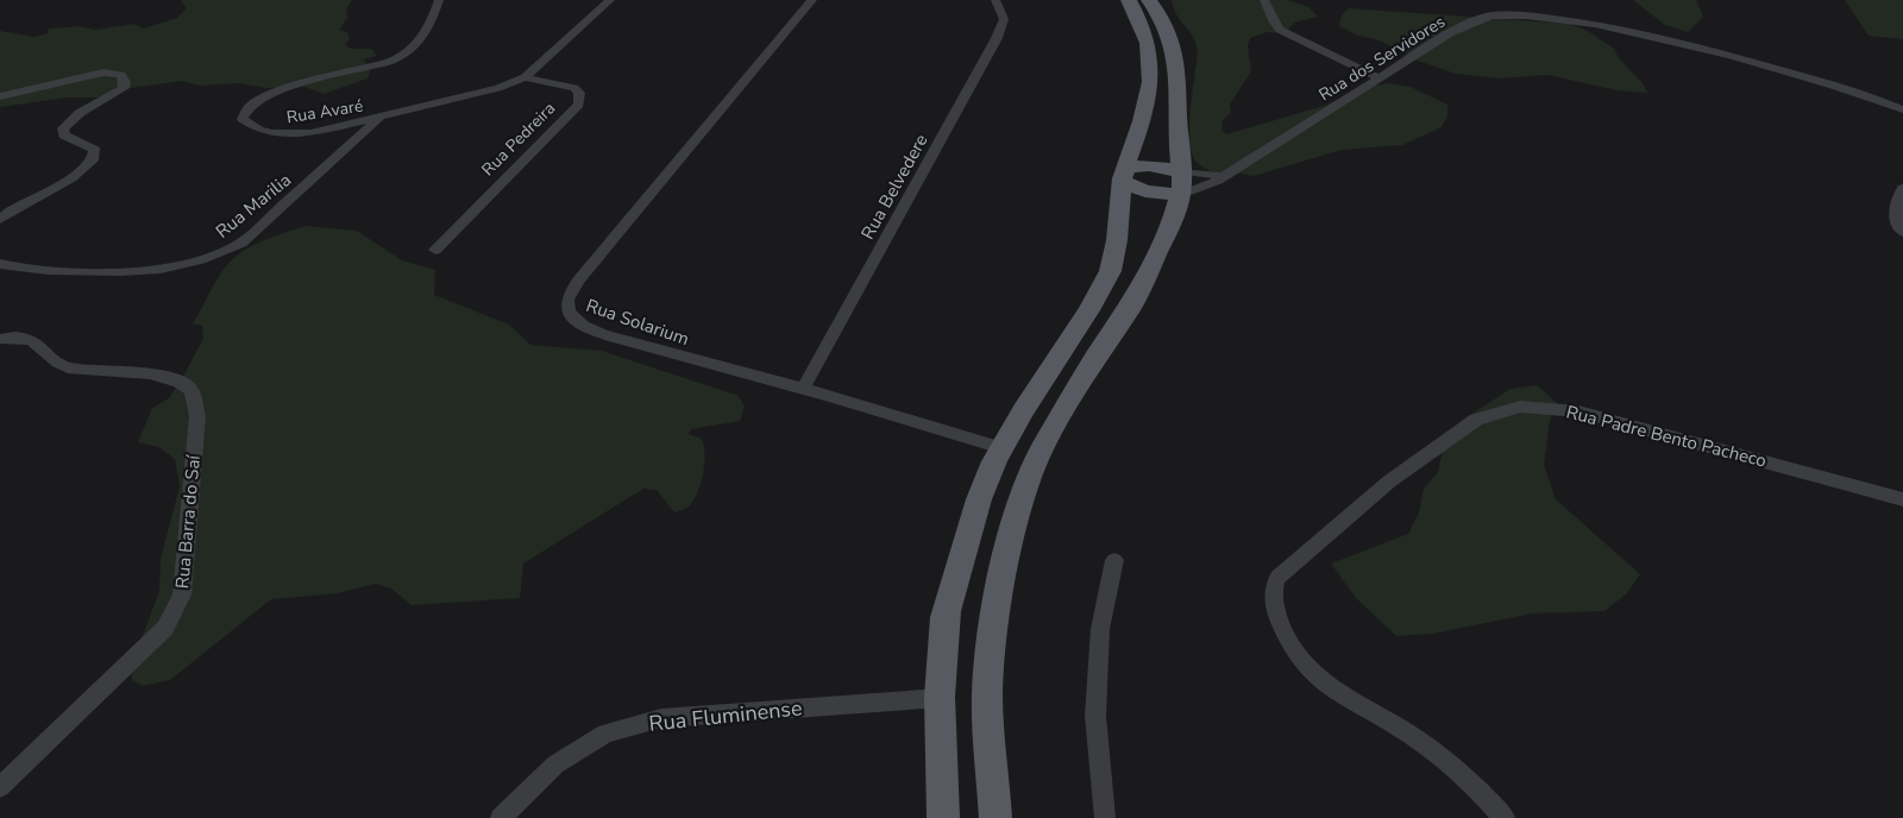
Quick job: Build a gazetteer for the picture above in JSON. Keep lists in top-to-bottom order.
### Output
{
  "streets": {
    "street": [
      "Rua dos Servidores",
      "Rua Avaré",
      "Rua Pedreira",
      "Rua Belvedere",
      "Rua Marilia",
      "Rua Solarium",
      "Rua Padre Bento Pacheco",
      "Rua Barra do Saí",
      "Rua Fluminense"
    ]
  },
  "crossings": [
    ["Rua Avaré", "Rua Pedreira"],
    ["Rua Avaré", "Rua Marilia"],
    ["Rua Belvedere", "Rua Solarium"]
  ]
}
